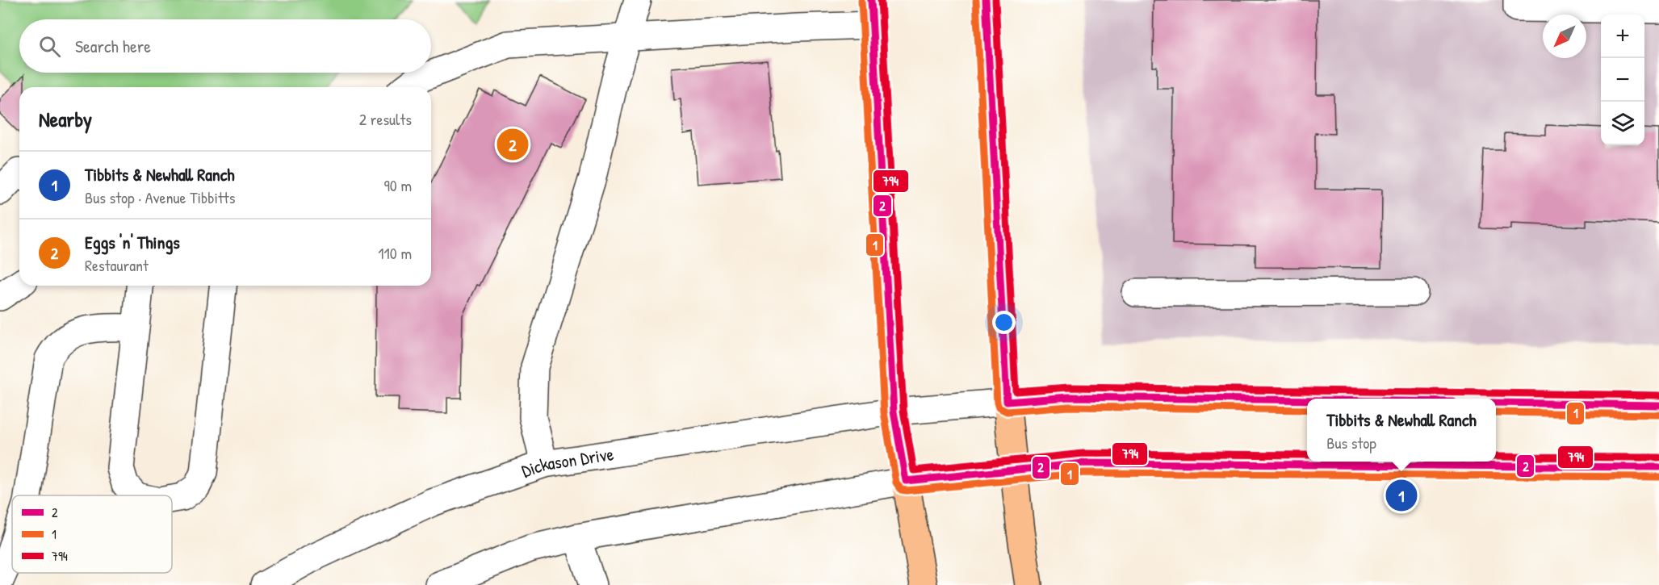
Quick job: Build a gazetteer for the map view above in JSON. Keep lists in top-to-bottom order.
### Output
{
  "streets": {
    "street": ["Dickason Drive"]
  },
  "lines": ["transit line 2", "transit line 794", "transit line 1"],
  "legend": ["2", "1", "794"],
  "north": "bottom left",
  "page": {
    "map_buttons": ["+", "−"],
    "search": "Search here",
    "heading": ["Nearby", "2 results"],
    "pins": ["2", "1"],
    "list": [
      {
        "mark": "1",
        "name": "Tibbits & Newhall Ranch",
        "note": "Bus stop · Avenue Tibbitts",
        "value": "90 m"
      },
      {
        "mark": "2",
        "name": "Eggs 'n' Things",
        "note": "Restaurant",
        "value": "110 m"
      }
    ],
    "popup": ["Tibbits & Newhall Ranch", "Bus stop"]
  }
}
